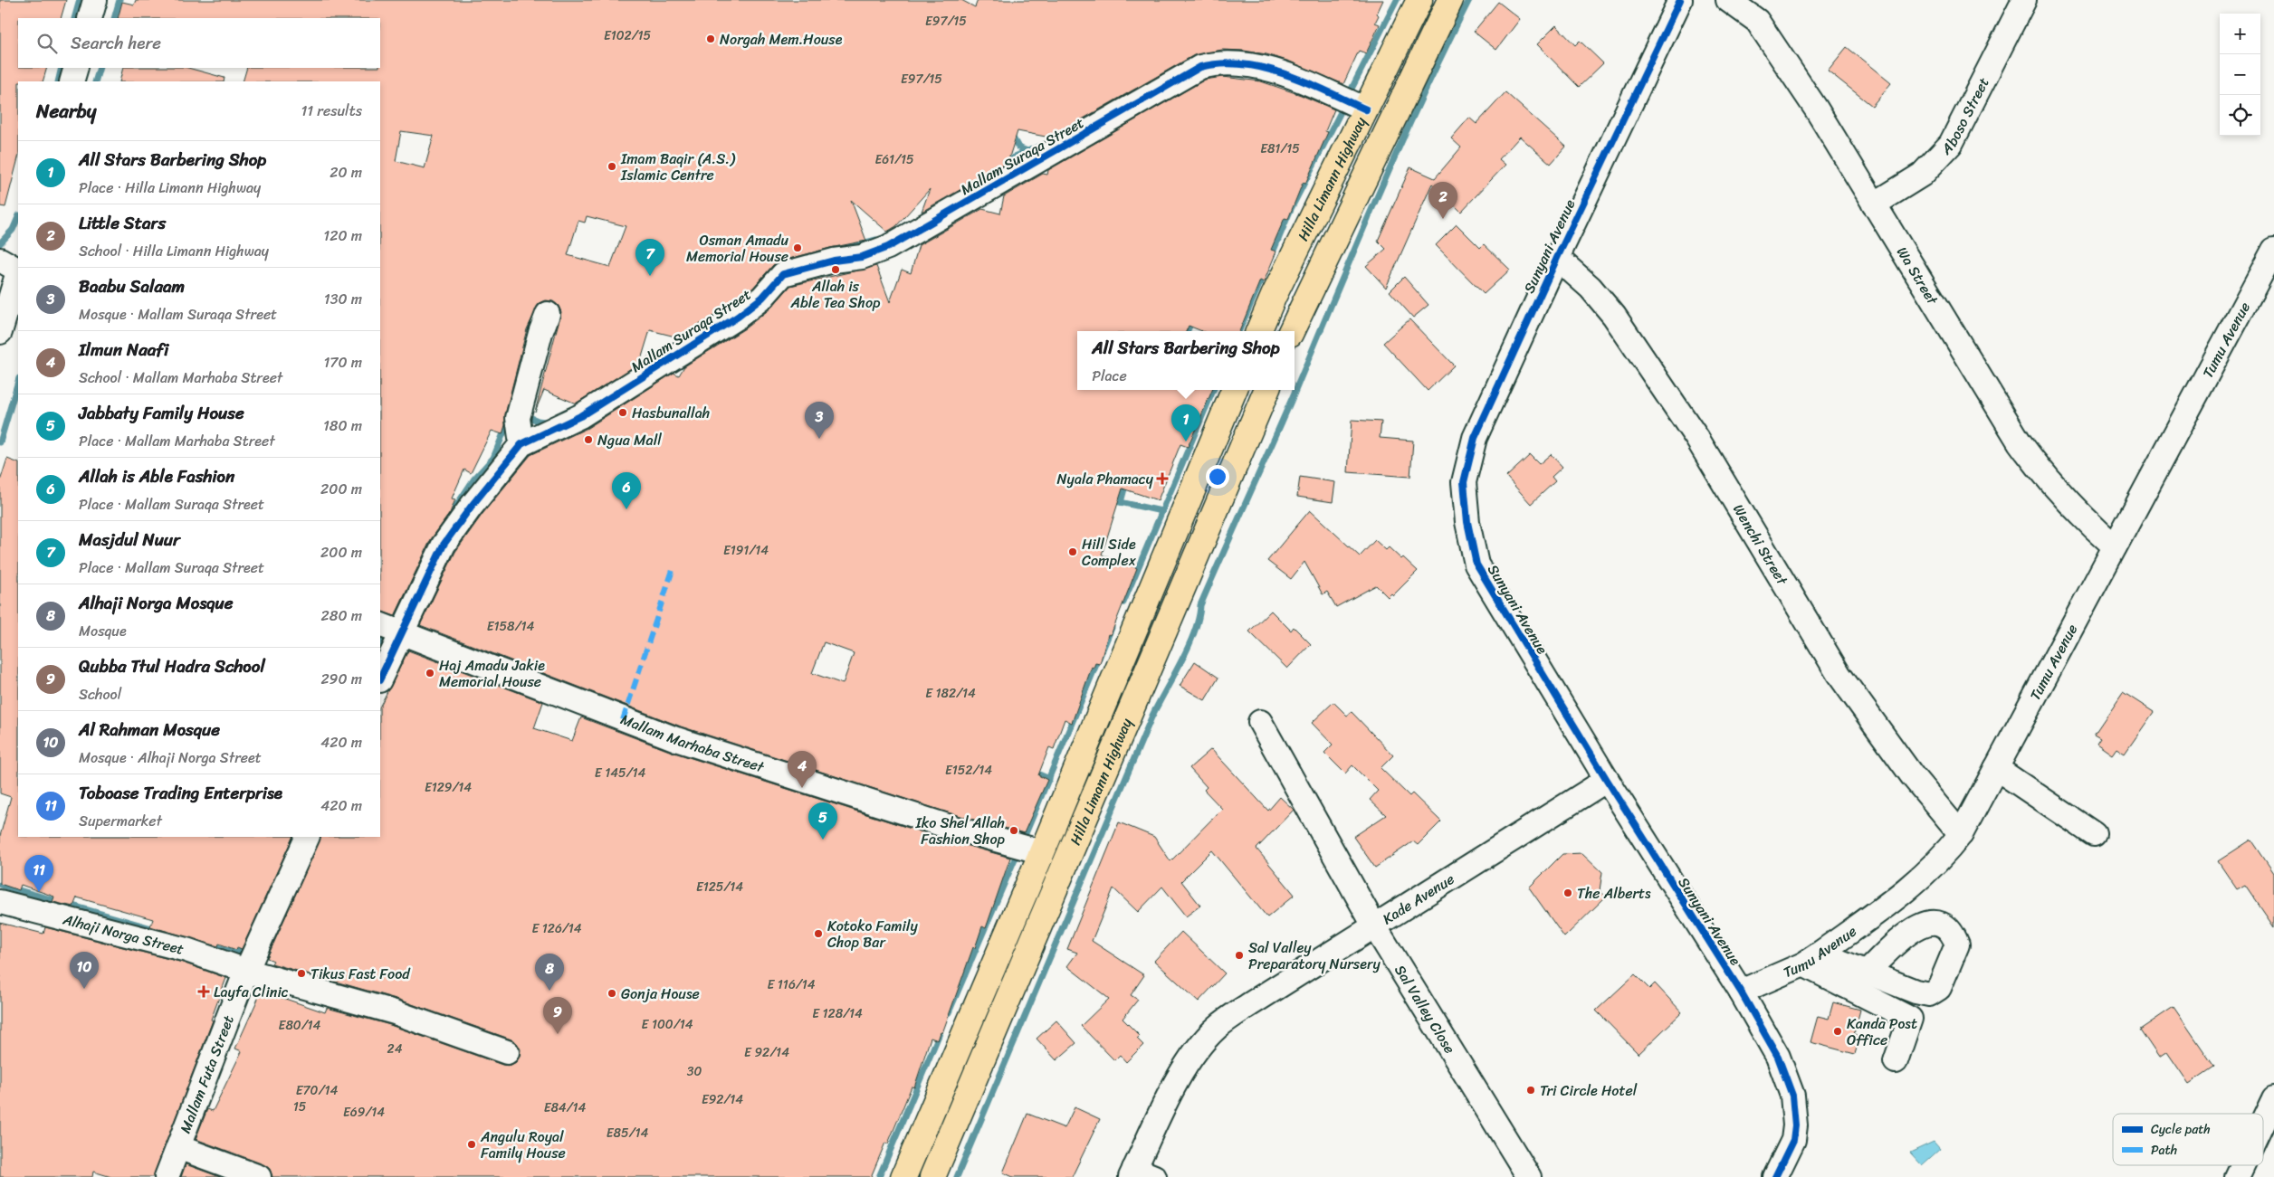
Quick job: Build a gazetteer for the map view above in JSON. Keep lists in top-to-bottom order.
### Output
{
  "streets": {
    "main road": ["Hilla Limann Highway"],
    "street": [
      "Aboso Street",
      "Mallam Suraqa Street",
      "Sunyani Avenue",
      "Wa Street",
      "Tumu Avenue",
      "Wenchi Street",
      "Mallam Marhaba Street",
      "Kade Avenue",
      "Alhaji Norga Street",
      "Sal Valley Close",
      "Mallam Futa Street"
    ]
  },
  "crossings": [
    ["Aboso Street", "Wa Street"],
    ["Mallam Suraqa Street", "Hilla Limann Highway"],
    ["Mallam Suraqa Street", "Mallam Marhaba Street"],
    ["Hilla Limann Highway", "Mallam Marhaba Street"],
    ["Sunyani Avenue", "Tumu Avenue"],
    ["Sunyani Avenue", "Wenchi Street"],
    ["Sunyani Avenue", "Kade Avenue"],
    ["Wa Street", "Tumu Avenue"],
    ["Tumu Avenue", "Wenchi Street"],
    ["Kade Avenue", "Sal Valley Close"],
    ["Alhaji Norga Street", "Mallam Futa Street"]
  ],
  "places": {
    "other": [
      "Norgah Mem.House",
      "Imam Baqir (A.S.) Islamic Centre",
      "Osman Amadu Memorial House",
      "Allah is Able Tea Shop",
      "Hasbunallah",
      "Ngua Mall",
      "Hill Side Complex",
      "Haj Amadu Jakie Memorial House",
      "Iko Shel Allah Fashion Shop",
      "The Alberts",
      "Kotoko Family Chop Bar",
      "Sal Valley Preparatory Nursery",
      "Tikus Fast Food",
      "Gonja House",
      "Kanda Post Office",
      "Tri Circle Hotel",
      "Angulu Royal Family House"
    ],
    "health": ["Nyala Phamacy", "Layfa Clinic"]
  },
  "house_numbers": [
    "E97/15",
    "E102/15",
    "E97/15",
    "E81/15",
    "E61/15",
    "E191/14",
    "E158/14",
    "E 182/14",
    "E152/14",
    "E 145/14",
    "E129/14",
    "E125/14",
    "E 126/14",
    "E 116/14",
    "E 128/14",
    "E 100/14",
    "E80/14",
    "24",
    "E 92/14",
    "30",
    "E70/14",
    "E92/14",
    "15",
    "E84/14",
    "E69/14",
    "E85/14"
  ],
  "legend": ["Cycle path", "Path"],
  "page": {
    "map_buttons": ["+", "−"],
    "search": "Search here",
    "heading": ["Nearby", "11 results"],
    "list": [
      {
        "mark": "1",
        "name": "All Stars Barbering Shop",
        "note": "Place · Hilla Limann Highway",
        "value": "20 m"
      },
      {
        "mark": "2",
        "name": "Little Stars",
        "note": "School · Hilla Limann Highway",
        "value": "120 m"
      },
      {
        "mark": "3",
        "name": "Baabu Salaam",
        "note": "Mosque · Mallam Suraqa Street",
        "value": "130 m"
      },
      {
        "mark": "4",
        "name": "Ilmun Naafi",
        "note": "School · Mallam Marhaba Street",
        "value": "170 m"
      },
      {
        "mark": "5",
        "name": "Jabbaty Family House",
        "note": "Place · Mallam Marhaba Street",
        "value": "180 m"
      },
      {
        "mark": "6",
        "name": "Allah is Able Fashion",
        "note": "Place · Mallam Suraqa Street",
        "value": "200 m"
      },
      {
        "mark": "7",
        "name": "Masjdul Nuur",
        "note": "Place · Mallam Suraqa Street",
        "value": "200 m"
      },
      {
        "mark": "8",
        "name": "Alhaji Norga Mosque",
        "note": "Mosque",
        "value": "280 m"
      },
      {
        "mark": "9",
        "name": "Qubba Ttul Hadra School",
        "note": "School",
        "value": "290 m"
      },
      {
        "mark": "10",
        "name": "Al Rahman Mosque",
        "note": "Mosque · Alhaji Norga Street",
        "value": "420 m"
      },
      {
        "mark": "11",
        "name": "Toboase Trading Enterprise",
        "note": "Supermarket",
        "value": "420 m"
      }
    ],
    "pins": [
      "2",
      "7",
      "3",
      "1",
      "6",
      "4",
      "5",
      "11",
      "10",
      "8",
      "9"
    ],
    "popup": ["All Stars Barbering Shop", "Place"]
  }
}
